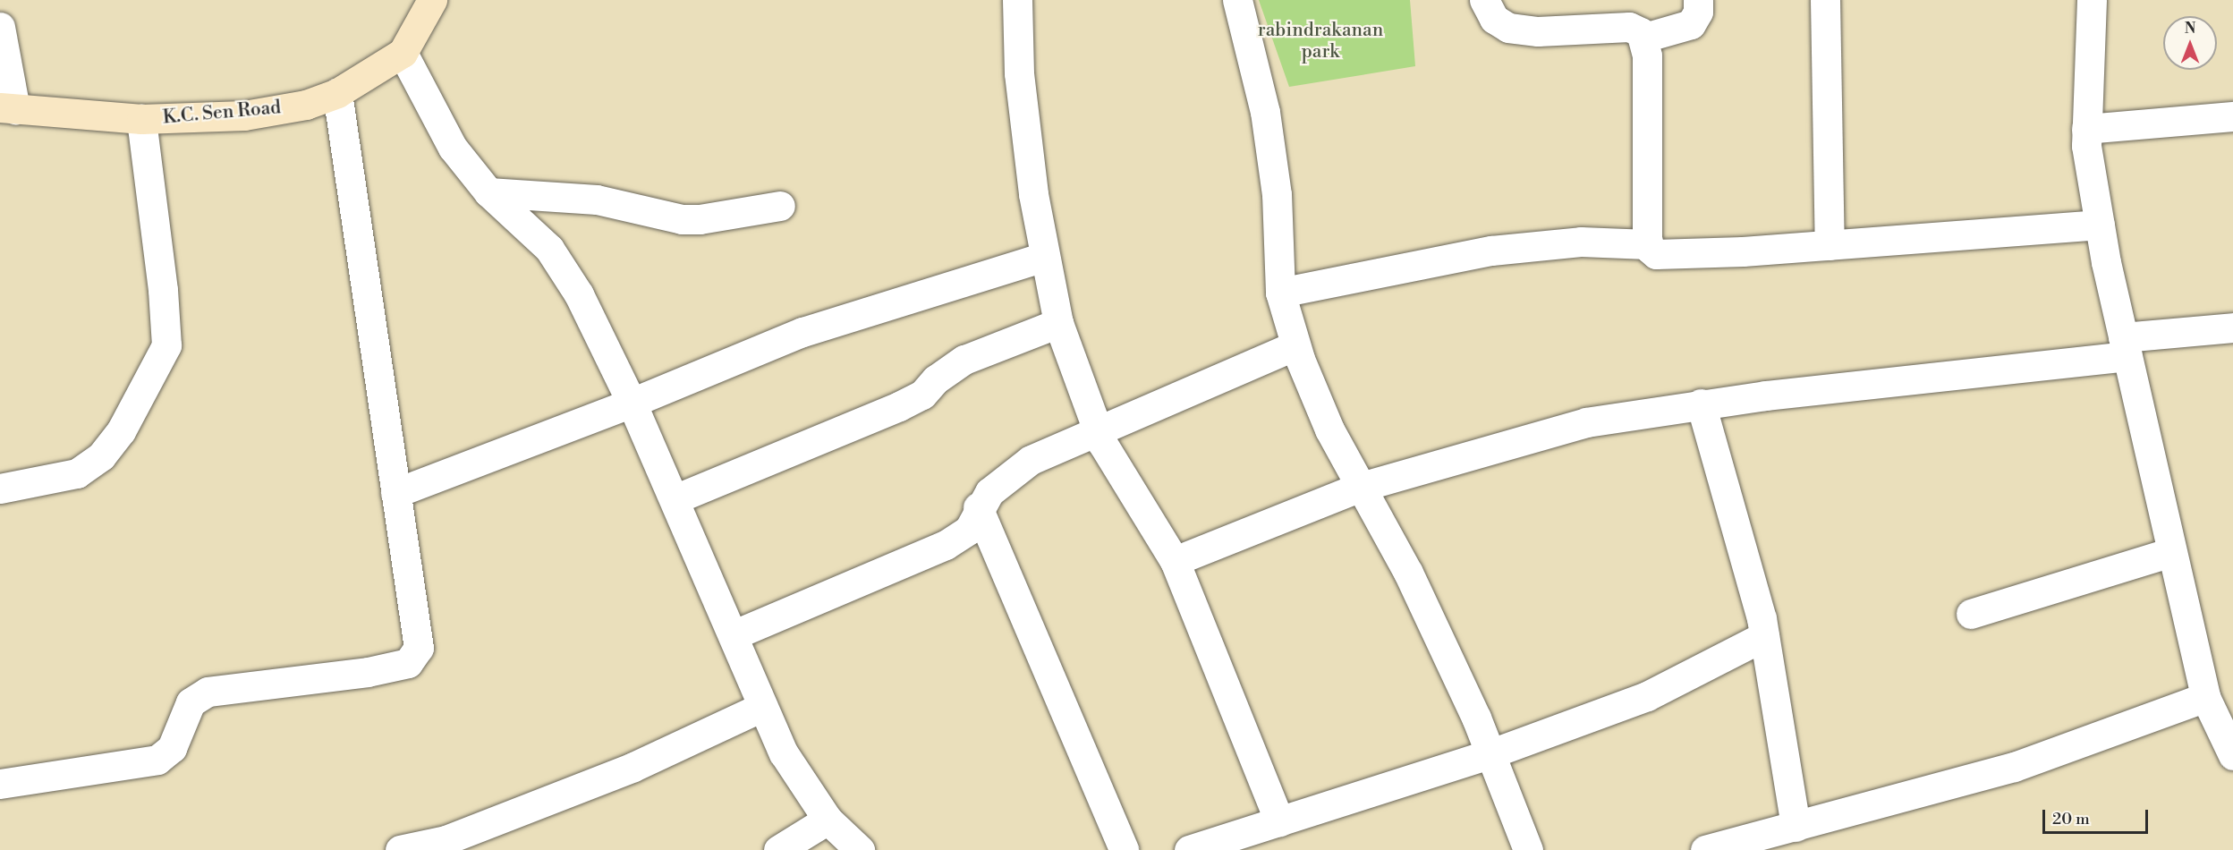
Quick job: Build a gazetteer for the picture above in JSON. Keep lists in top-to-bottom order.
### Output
{
  "streets": {
    "street": ["K.C. Sen Road"]
  },
  "parks": ["rabindrakanan park"],
  "scale_bar": "20 m",
  "north": "top"
}
